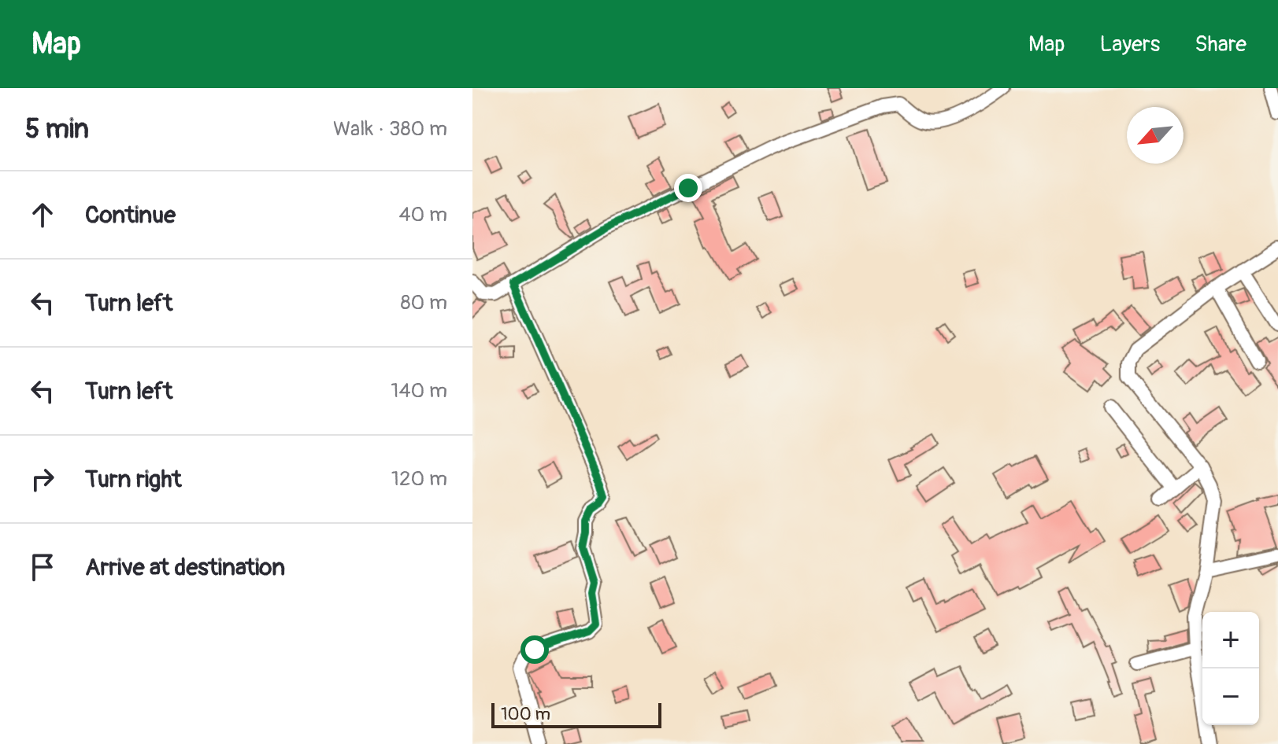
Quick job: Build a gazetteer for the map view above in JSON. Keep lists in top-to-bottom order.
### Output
{
  "scale_bar": "100 m",
  "north": "bottom left",
  "page": {
    "header": "Map",
    "nav": ["Map", "Layers", "Share"],
    "heading": ["5 min", "Walk · 380 m"],
    "list": [
      ["Continue", "40 m"],
      ["Turn left", "80 m"],
      ["Turn left", "140 m"],
      ["Turn right", "120 m"],
      "Arrive at destination"
    ],
    "map_buttons": ["+", "−"],
    "scale": "100 m"
  }
}
